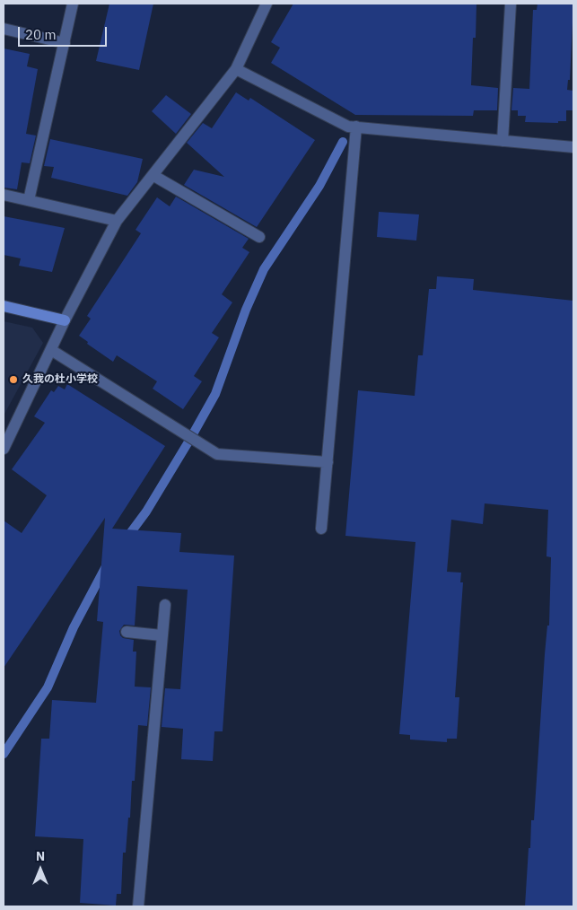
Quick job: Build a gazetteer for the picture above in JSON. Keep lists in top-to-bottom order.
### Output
{
  "places": ["久我の杜小学校"],
  "scale_bar": "20 m",
  "north": "top"
}
